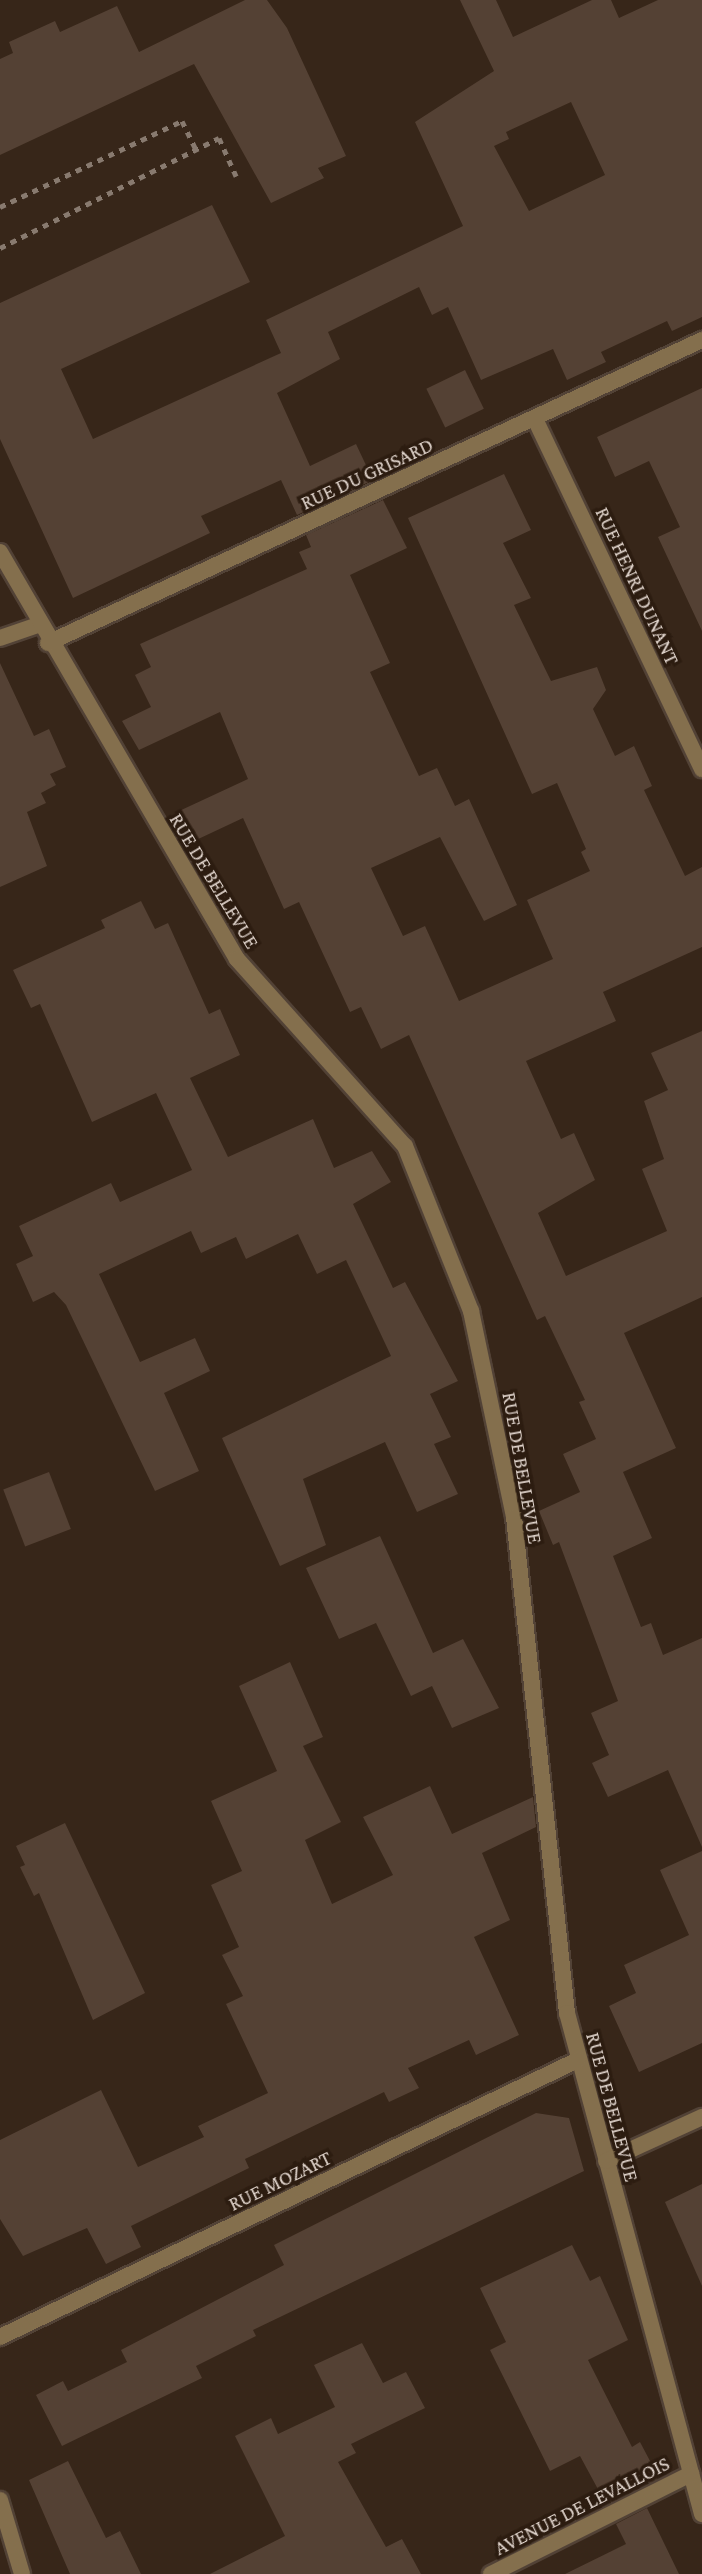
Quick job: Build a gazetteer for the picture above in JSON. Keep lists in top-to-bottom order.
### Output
{
  "streets": {
    "street": [
      "RUE DU GRISARD",
      "RUE HENRI DUNANT",
      "RUE DE BELLEVUE",
      "RUE MOZART",
      "AVENUE DE LEVALLOIS"
    ]
  },
  "crossings": [
    ["RUE DU GRISARD", "RUE HENRI DUNANT"],
    ["RUE DU GRISARD", "RUE DE BELLEVUE"],
    ["RUE DE BELLEVUE", "RUE MOZART"],
    ["RUE DE BELLEVUE", "AVENUE DE LEVALLOIS"]
  ]
}
